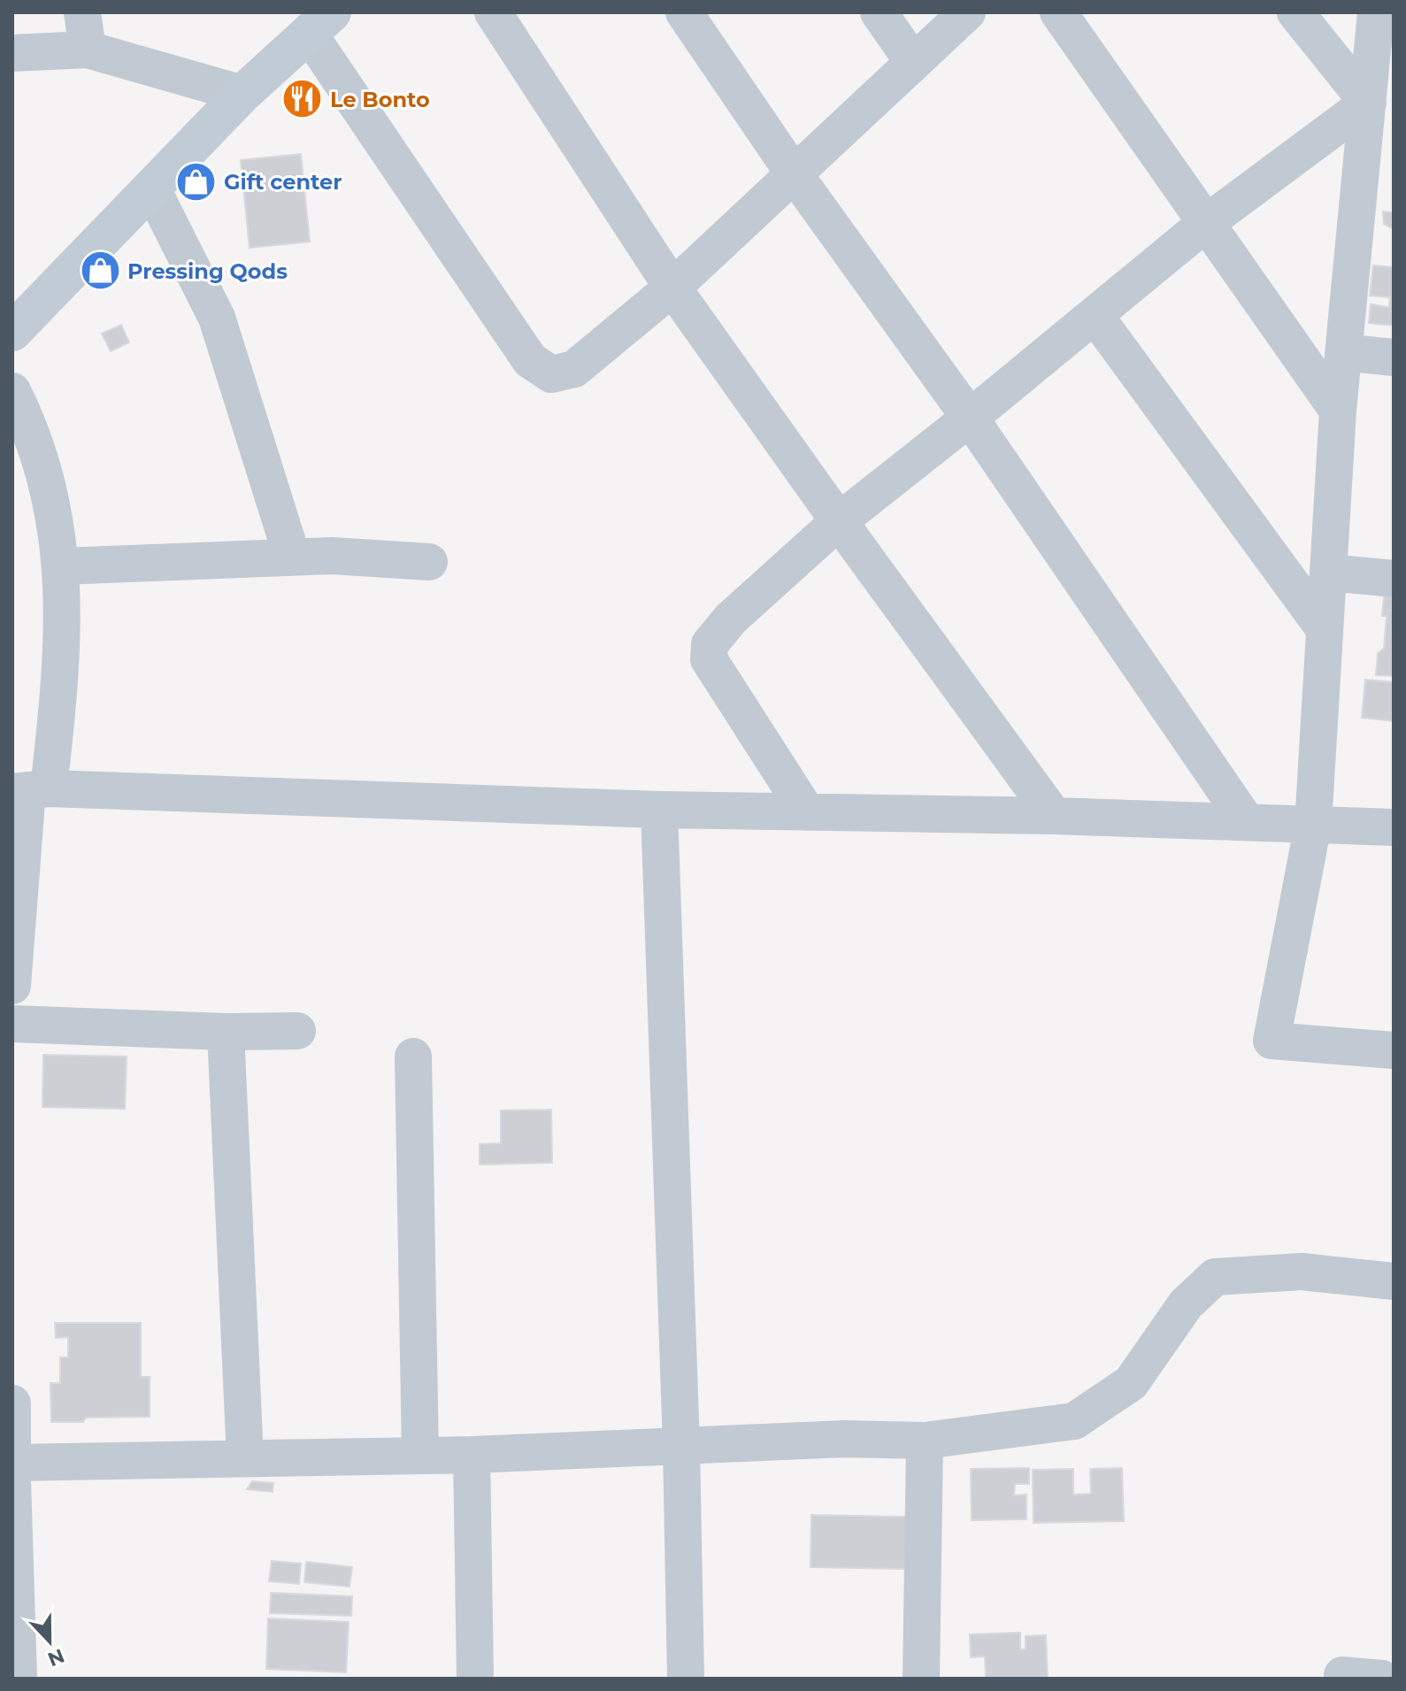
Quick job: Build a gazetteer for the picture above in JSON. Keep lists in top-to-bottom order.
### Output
{
  "places": {
    "restaurant": ["Le Bonto"],
    "shop": ["Gift center", "Pressing Qods"]
  },
  "north": "bottom"
}
